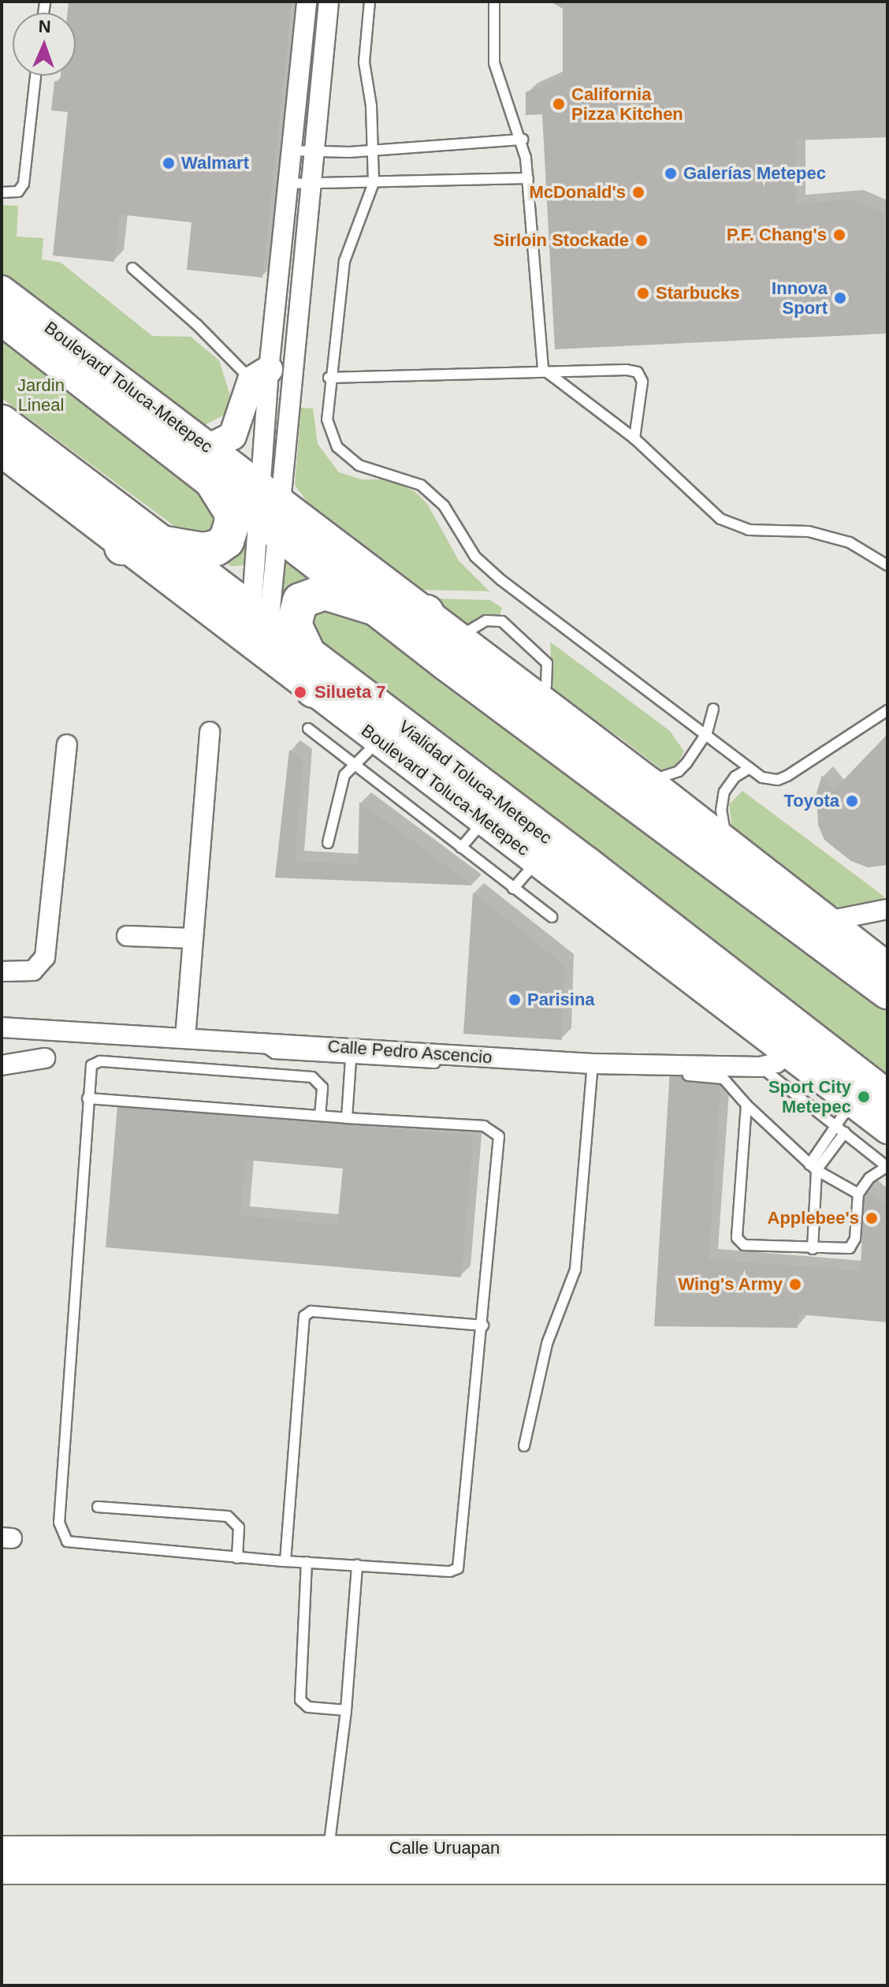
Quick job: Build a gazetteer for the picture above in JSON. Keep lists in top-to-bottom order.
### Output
{
  "streets": {
    "highway": ["Vialidad Toluca-Metepec"],
    "main road": ["Boulevard Toluca-Metepec", "Calle Uruapan"],
    "street": ["Calle Pedro Ascencio"]
  },
  "crossings": [
    ["Boulevard Toluca-Metepec", "Vialidad Toluca-Metepec"],
    ["Vialidad Toluca-Metepec", "Calle Pedro Ascencio"]
  ],
  "parks": ["Jardin Lineal"],
  "places": [
    "California Pizza Kitchen",
    "Walmart",
    "Galerías Metepec",
    "McDonald's",
    "P.F. Chang's",
    "Sirloin Stockade",
    "Starbucks",
    "Innova Sport",
    "Silueta 7",
    "Toyota",
    "Parisina",
    "Sport City Metepec",
    "Applebee's",
    "Wing's Army"
  ],
  "north": "top"
}
